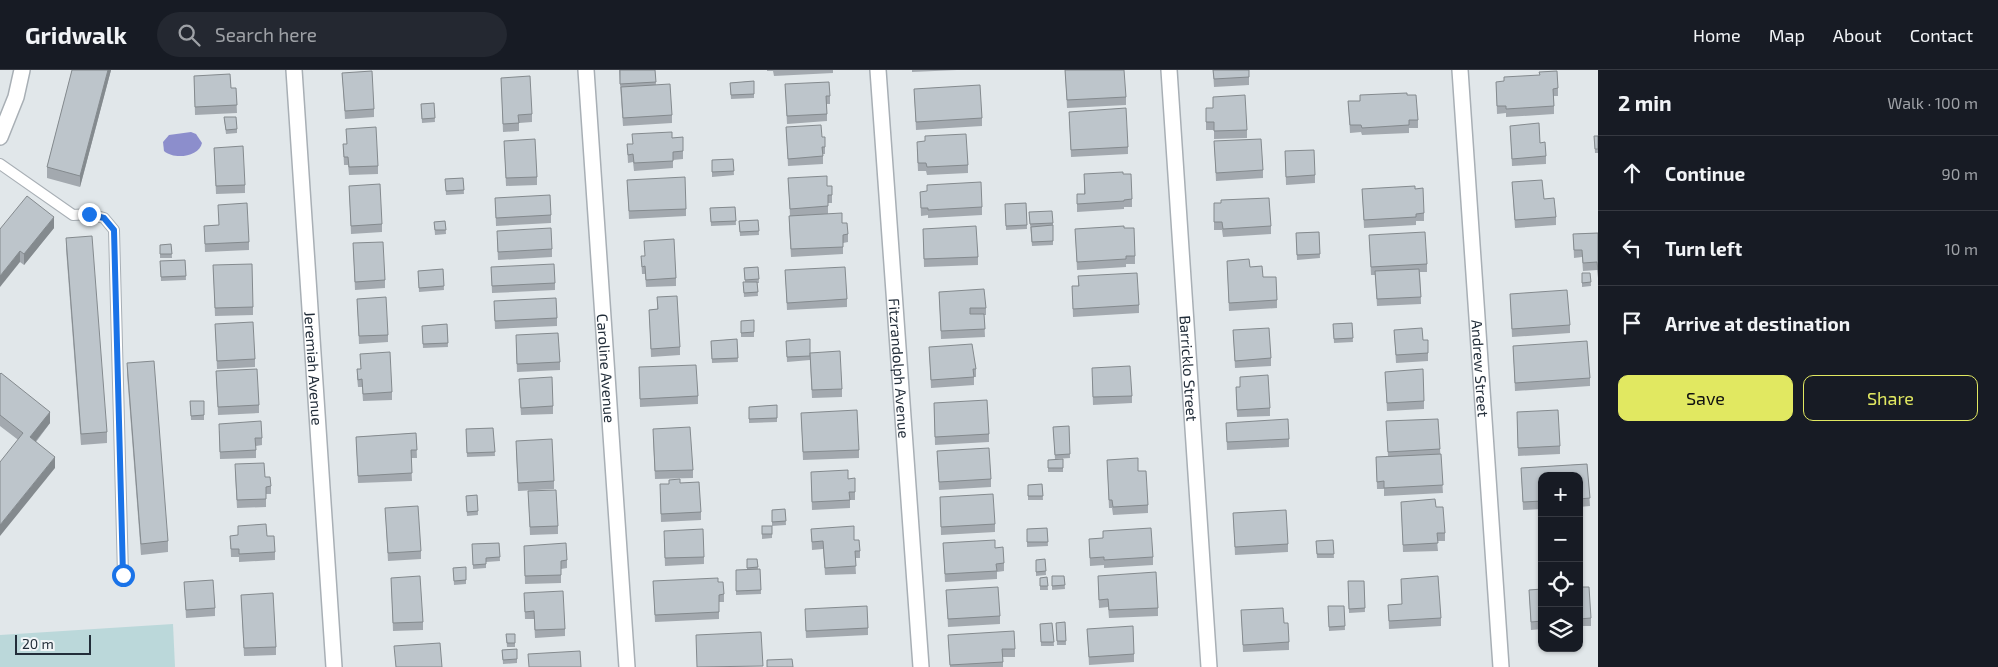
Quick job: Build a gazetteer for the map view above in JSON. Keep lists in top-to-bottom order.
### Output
{
  "streets": {
    "street": [
      "Caroline Avenue",
      "Fitzrandolph Avenue",
      "Barricklo Street",
      "Jeremiah Avenue",
      "Andrew Street"
    ]
  },
  "scale_bar": "20 m",
  "page": {
    "header": "Gridwalk",
    "search": "Search here",
    "nav": [
      "Home",
      "Map",
      "About",
      "Contact"
    ],
    "heading": ["2 min", "Walk · 100 m"],
    "list": [
      ["Continue", "90 m"],
      ["Turn left", "10 m"],
      "Arrive at destination"
    ],
    "buttons": ["Save", "Share"],
    "map_buttons": ["+", "−"],
    "scale": "20 m"
  }
}
